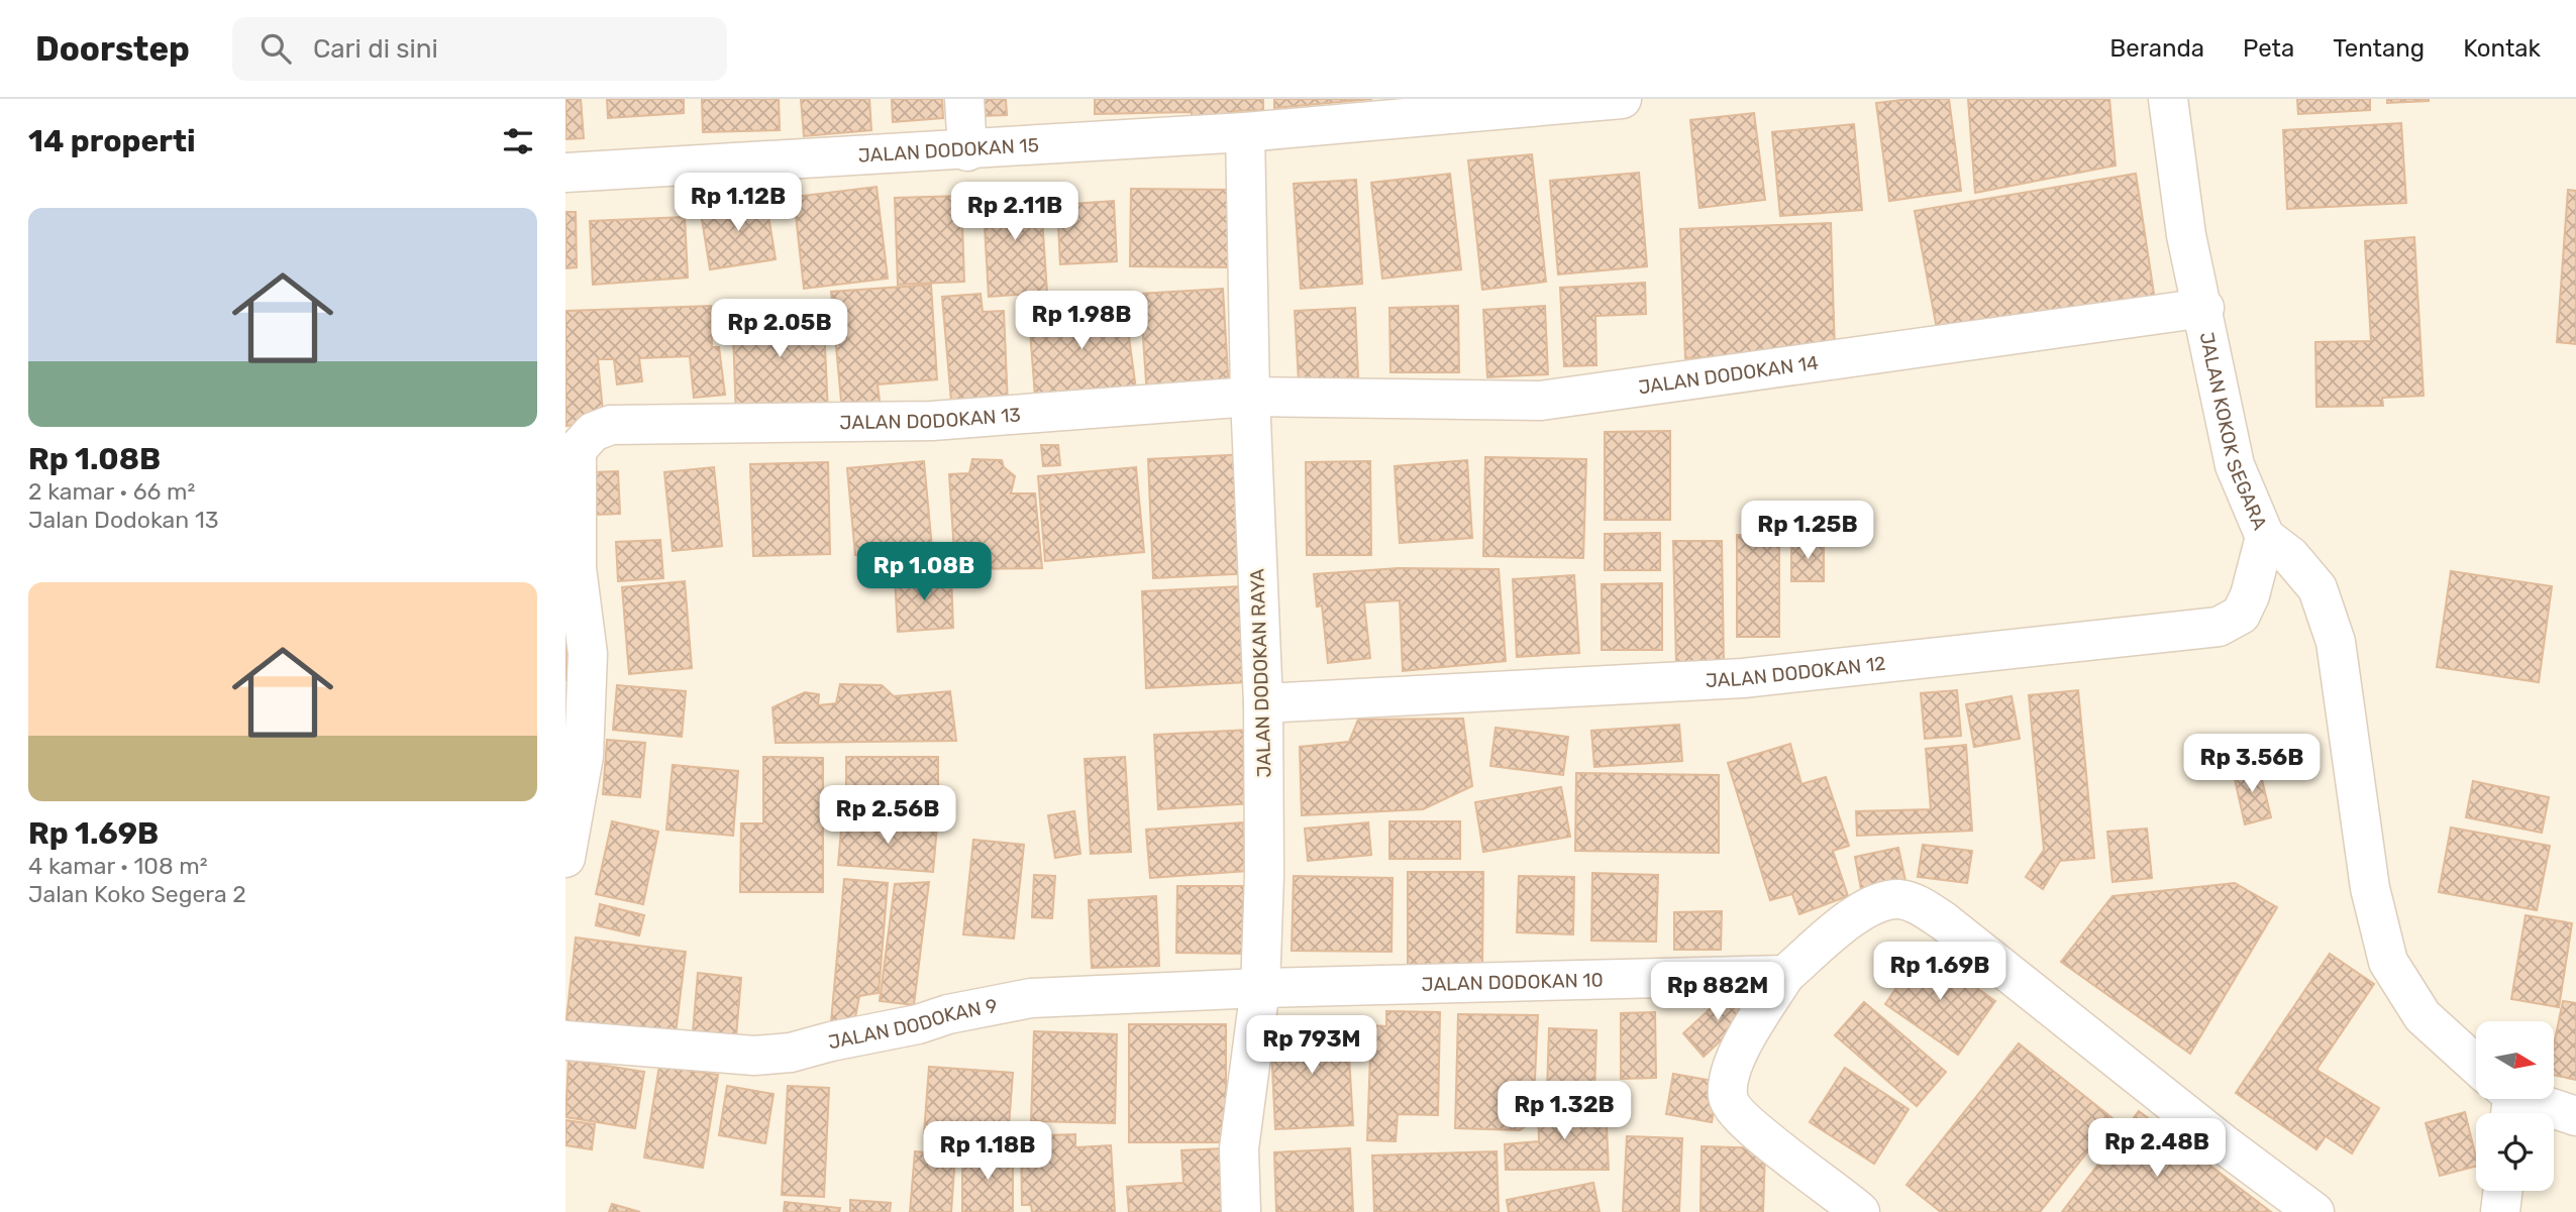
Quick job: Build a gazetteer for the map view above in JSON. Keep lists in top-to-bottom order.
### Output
{
  "streets": {
    "street": [
      "JALAN DODOKAN 15",
      "JALAN DODOKAN 14",
      "JALAN DODOKAN 13",
      "JALAN KOKOK SEGARA",
      "JALAN DODOKAN 12",
      "JALAN DODOKAN RAYA",
      "JALAN DODOKAN 10",
      "JALAN DODOKAN 9"
    ]
  },
  "crossings": [
    ["JALAN DODOKAN 15", "JALAN DODOKAN RAYA"],
    ["JALAN DODOKAN 14", "JALAN DODOKAN 13"],
    ["JALAN DODOKAN 14", "JALAN KOKOK SEGARA"],
    ["JALAN DODOKAN 14", "JALAN DODOKAN RAYA"],
    ["JALAN DODOKAN 13", "JALAN DODOKAN RAYA"],
    ["JALAN KOKOK SEGARA", "JALAN DODOKAN 12"],
    ["JALAN DODOKAN 12", "JALAN DODOKAN RAYA"],
    ["JALAN DODOKAN RAYA", "JALAN DODOKAN 10"],
    ["JALAN DODOKAN RAYA", "JALAN DODOKAN 9"],
    ["JALAN DODOKAN 10", "JALAN DODOKAN 9"]
  ],
  "north": "right",
  "page": {
    "header": "Doorstep",
    "search": "Cari di sini",
    "nav": [
      "Beranda",
      "Peta",
      "Tentang",
      "Kontak"
    ],
    "heading": "14 properti",
    "price": [
      "Rp 1.12B",
      "Rp 2.11B",
      "Rp 1.98B",
      "Rp 2.05B",
      "Rp 1.25B",
      "Rp 1.08B",
      "Rp 3.56B",
      "Rp 2.56B",
      "Rp 1.69B",
      "Rp 882M",
      "Rp 793M",
      "Rp 1.32B",
      "Rp 2.48B",
      "Rp 1.18B"
    ],
    "list": [
      {
        "name": "Rp 1.08B",
        "note": "2 kamar · 66 m² · Jalan Dodokan 13"
      },
      {
        "name": "Rp 1.69B",
        "note": "4 kamar · 108 m² · Jalan Koko Segera 2"
      }
    ]
  }
}
